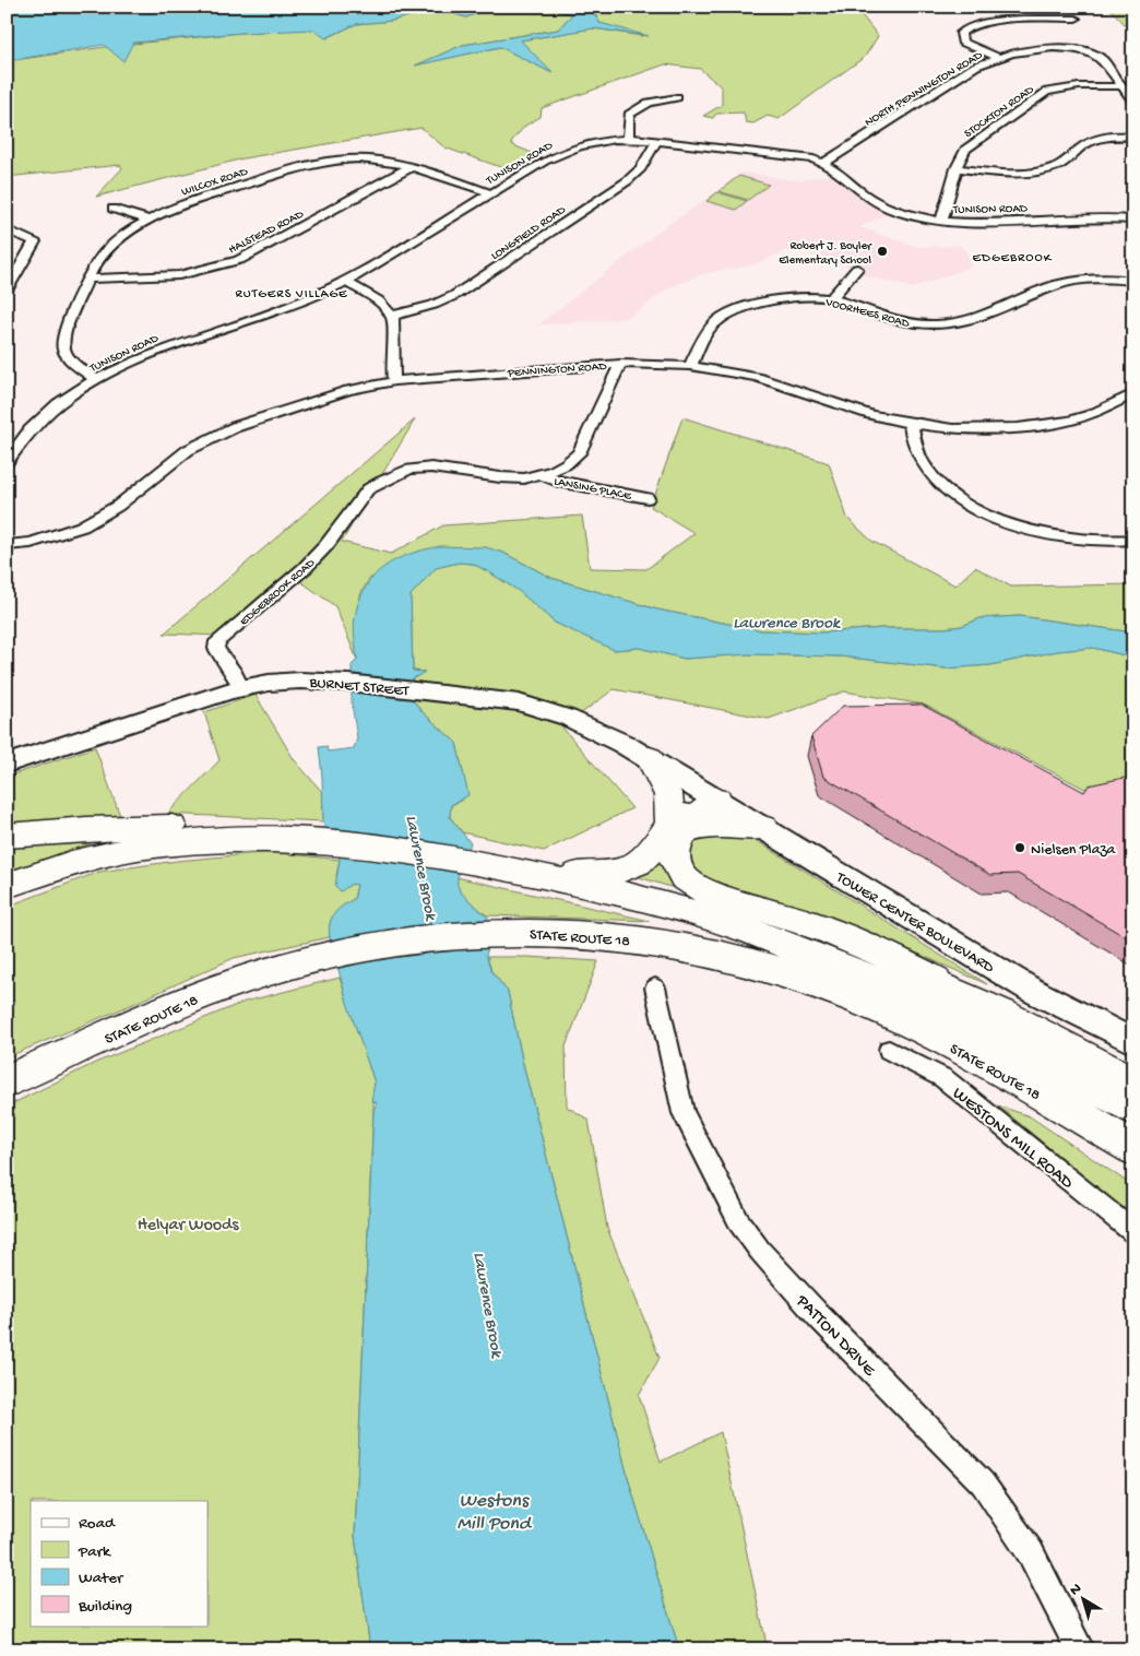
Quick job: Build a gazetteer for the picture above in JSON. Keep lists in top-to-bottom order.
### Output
{
  "streets": {
    "highway": ["STATE ROUTE 18"],
    "street": [
      "NORTH PENNINGTON ROAD",
      "STOCKTON ROAD",
      "TUNISON ROAD",
      "WILCOX ROAD",
      "HALSTEAD ROAD",
      "LONGFIELD ROAD",
      "VOORHEES ROAD",
      "PENNINGTON ROAD",
      "LANSING PLACE",
      "EDGEBROOK ROAD",
      "BURNET STREET",
      "TOWER CENTER BOULEVARD",
      "WESTONS MILL ROAD",
      "PATTON DRIVE"
    ]
  },
  "crossings": [
    ["NORTH PENNINGTON ROAD", "STOCKTON ROAD"],
    ["NORTH PENNINGTON ROAD", "TUNISON ROAD"],
    ["STOCKTON ROAD", "TUNISON ROAD"],
    ["TUNISON ROAD", "WILCOX ROAD"],
    ["TUNISON ROAD", "LONGFIELD ROAD"],
    ["WILCOX ROAD", "HALSTEAD ROAD"],
    ["VOORHEES ROAD", "PENNINGTON ROAD"],
    ["PENNINGTON ROAD", "EDGEBROOK ROAD"],
    ["LANSING PLACE", "EDGEBROOK ROAD"],
    ["EDGEBROOK ROAD", "BURNET STREET"],
    ["BURNET STREET", "TOWER CENTER BOULEVARD"]
  ],
  "districts": ["EDGEBROOK", "RUTGERS VILLAGE"],
  "water": ["Lawrence Brook", "Westons Mill Pond"],
  "parks": ["Helyar Woods"],
  "places": ["Robert J. Boyler Elementary School", "Nielsen Plaza"],
  "legend": [
    "Road",
    "Park",
    "Water",
    "Building"
  ],
  "north": "top left"
}
